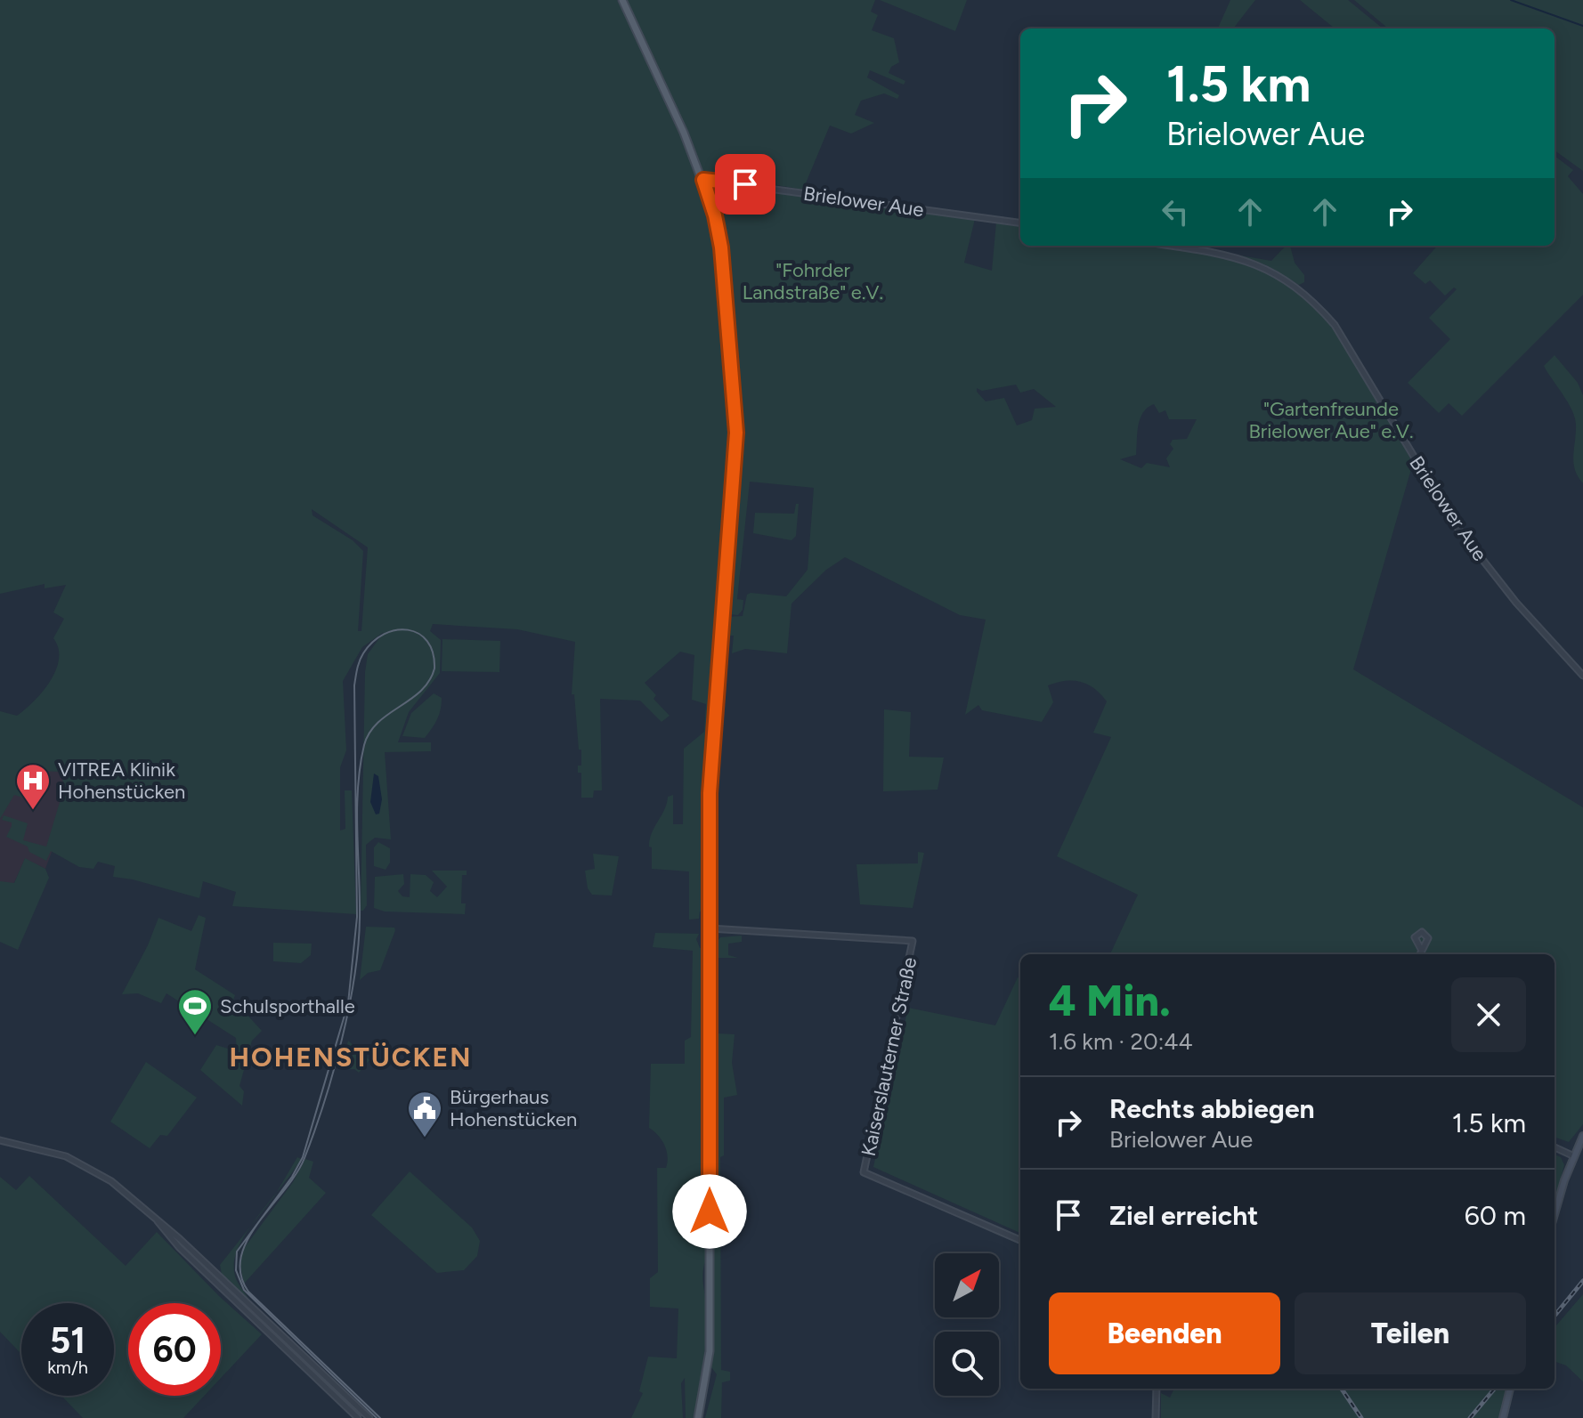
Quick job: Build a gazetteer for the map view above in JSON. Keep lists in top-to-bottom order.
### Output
{
  "streets": {
    "street": ["Brielower Aue", "Kaiserslauterner Straße"]
  },
  "districts": ["HOHENSTÜCKEN"],
  "parks": ["\"Fohrder Landstraße\" e.V.", "\"Gartenfreunde Brielower Aue\" e.V."],
  "places": {
    "hospital": ["VITREA Klinik Hohenstücken"],
    "sports": ["Schulsporthalle"],
    "public building": ["Bürgerhaus Hohenstücken"]
  },
  "north": "top right",
  "page": {
    "turn": ["1.5 km", "Brielower Aue"],
    "heading": ["4 Min.", "1.6 km · 20:44"],
    "list": [
      {
        "name": "Rechts abbiegen",
        "note": "Brielower Aue",
        "value": "1.5 km"
      },
      {
        "name": "Ziel erreicht",
        "value": "60 m"
      }
    ],
    "buttons": ["Beenden", "Teilen"],
    "speed": "51 km/h",
    "limit": "60"
  }
}
